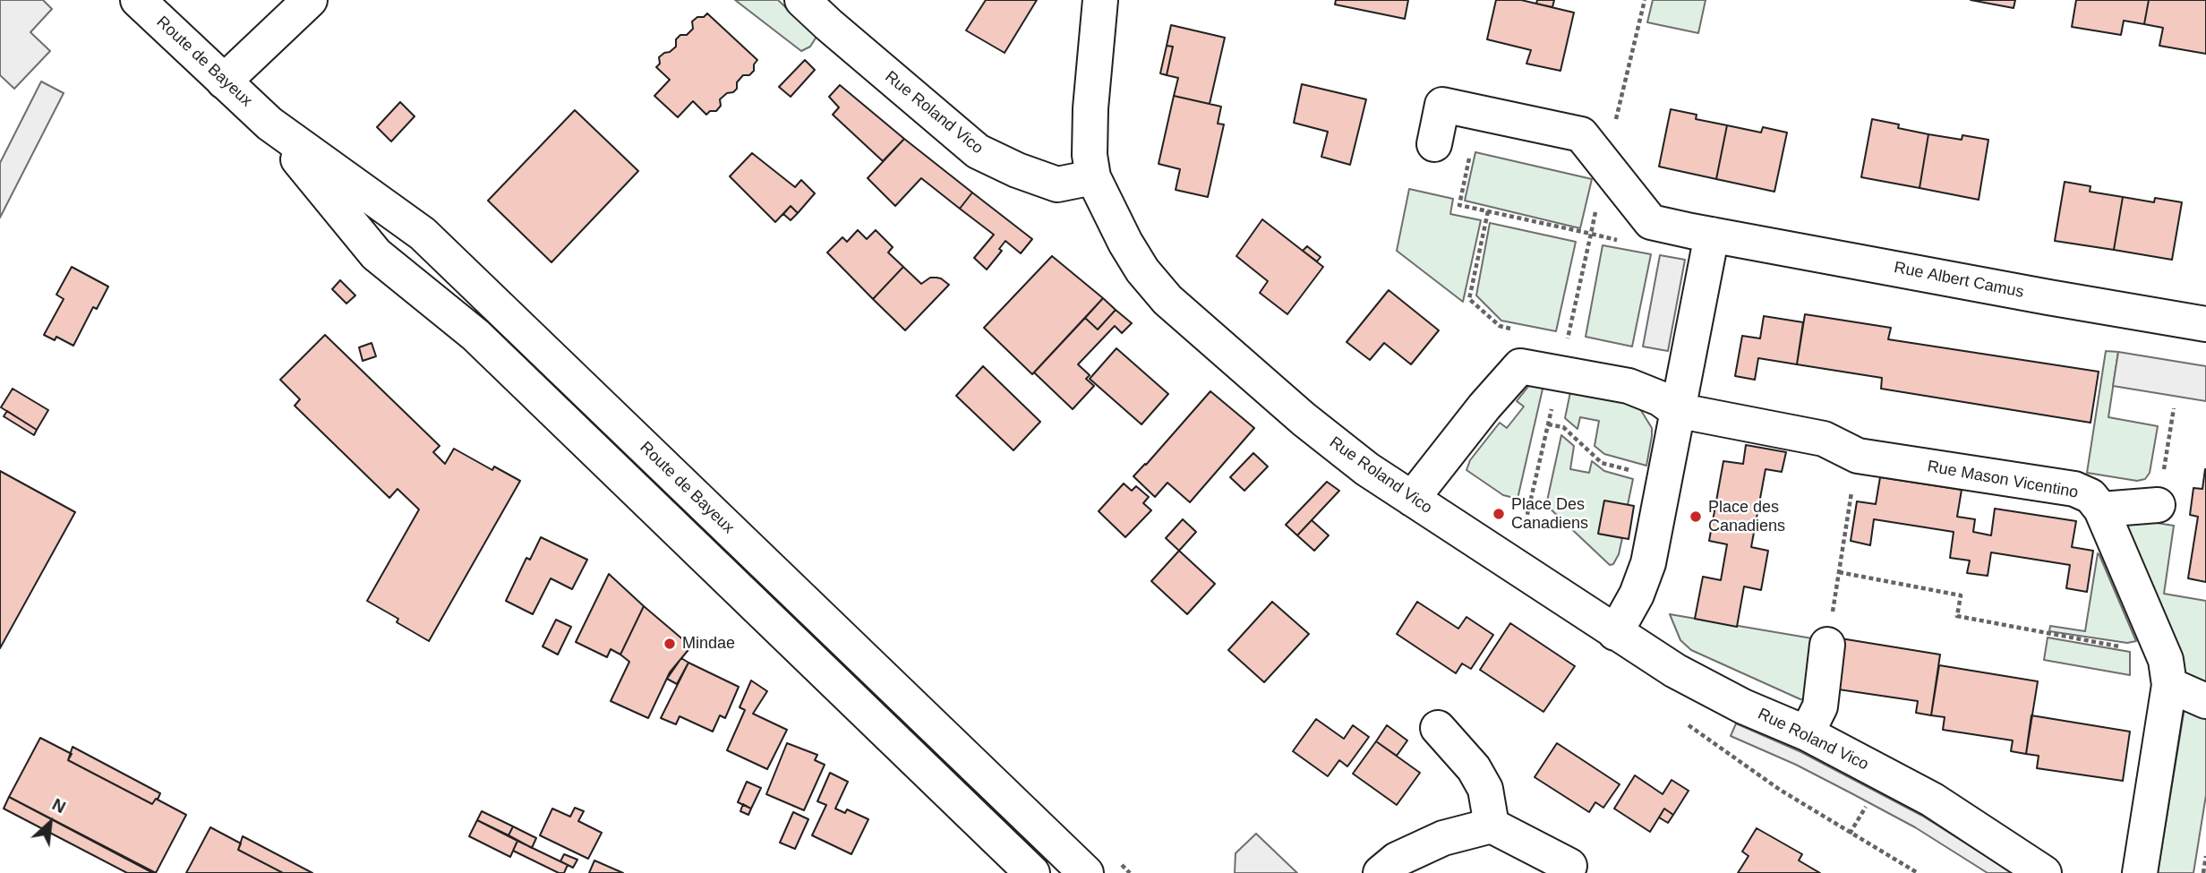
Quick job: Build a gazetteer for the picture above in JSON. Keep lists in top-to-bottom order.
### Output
{
  "streets": {
    "street": [
      "Route de Bayeux",
      "Rue Roland Vico",
      "Rue Albert Camus",
      "Rue Mason Vicentino"
    ]
  },
  "places": ["Place Des Canadiens", "Place des Canadiens", "Mindae"],
  "north": "top right"
}
